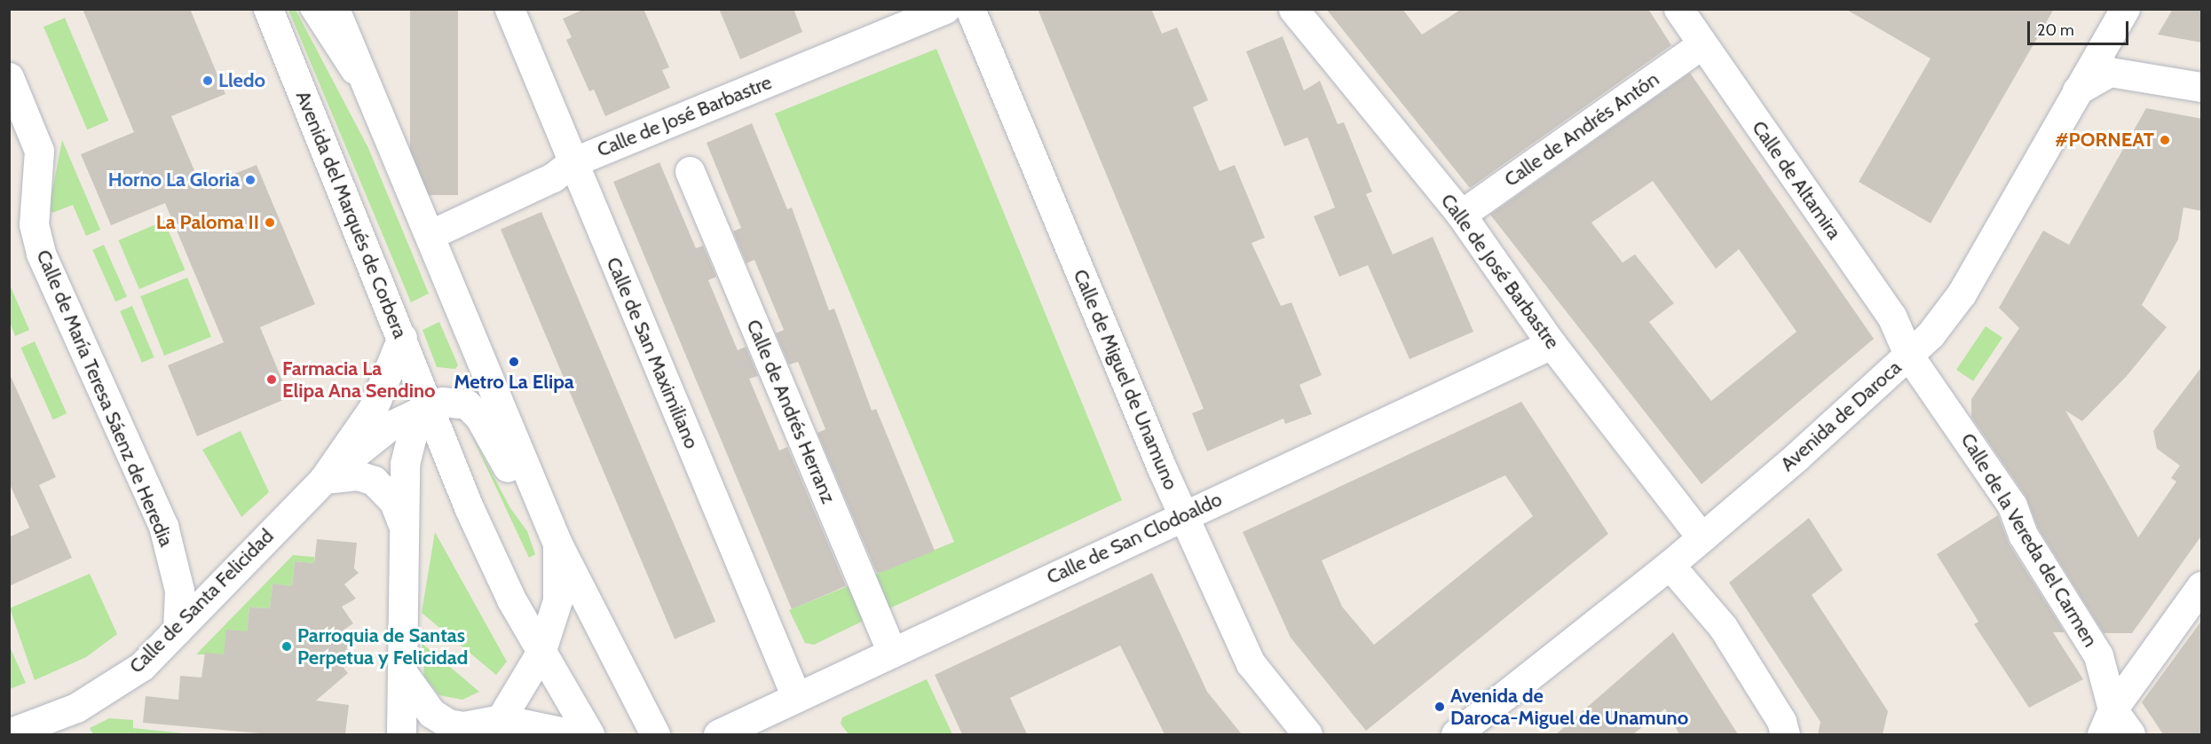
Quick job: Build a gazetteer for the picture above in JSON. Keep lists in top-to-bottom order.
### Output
{
  "streets": {
    "street": [
      "Calle de José Barbastre",
      "Calle de Andrés Antón",
      "Calle de Altamira",
      "Avenida del Marqués de Corbera",
      "Calle de San Maximiliano",
      "Calle de Miguel de Unamuno",
      "Calle de María Teresa Sáenz de Heredia",
      "Calle de Andrés Herranz",
      "Avenida de Daroca",
      "Calle de San Clodoaldo",
      "Calle de la Vereda del Carmen",
      "Calle de Santa Felicidad"
    ]
  },
  "crossings": [
    ["Calle de José Barbastre", "Calle de Andrés Antón"],
    ["Calle de José Barbastre", "Calle de San Maximiliano"],
    ["Calle de José Barbastre", "Avenida de Daroca"],
    ["Calle de José Barbastre", "Calle de San Clodoaldo"],
    ["Calle de Andrés Antón", "Calle de Altamira"],
    ["Calle de Altamira", "Avenida de Daroca"],
    ["Calle de Altamira", "Calle de la Vereda del Carmen"],
    ["Avenida del Marqués de Corbera", "Calle de Santa Felicidad"],
    ["Calle de San Maximiliano", "Calle de San Clodoaldo"],
    ["Calle de Miguel de Unamuno", "Calle de San Clodoaldo"],
    ["Calle de María Teresa Sáenz de Heredia", "Calle de Santa Felicidad"],
    ["Calle de Andrés Herranz", "Calle de San Clodoaldo"],
    ["Avenida de Daroca", "Calle de la Vereda del Carmen"]
  ],
  "places": [
    "Lledo",
    "#PORNEAT",
    "Horno La Gloria",
    "La Paloma II",
    "Metro La Elipa",
    "Farmacia La Elipa Ana Sendino",
    "Parroquia de Santas Perpetua y Felicidad",
    "Avenida de Daroca-Miguel de Unamuno"
  ],
  "scale_bar": "20 m"
}
